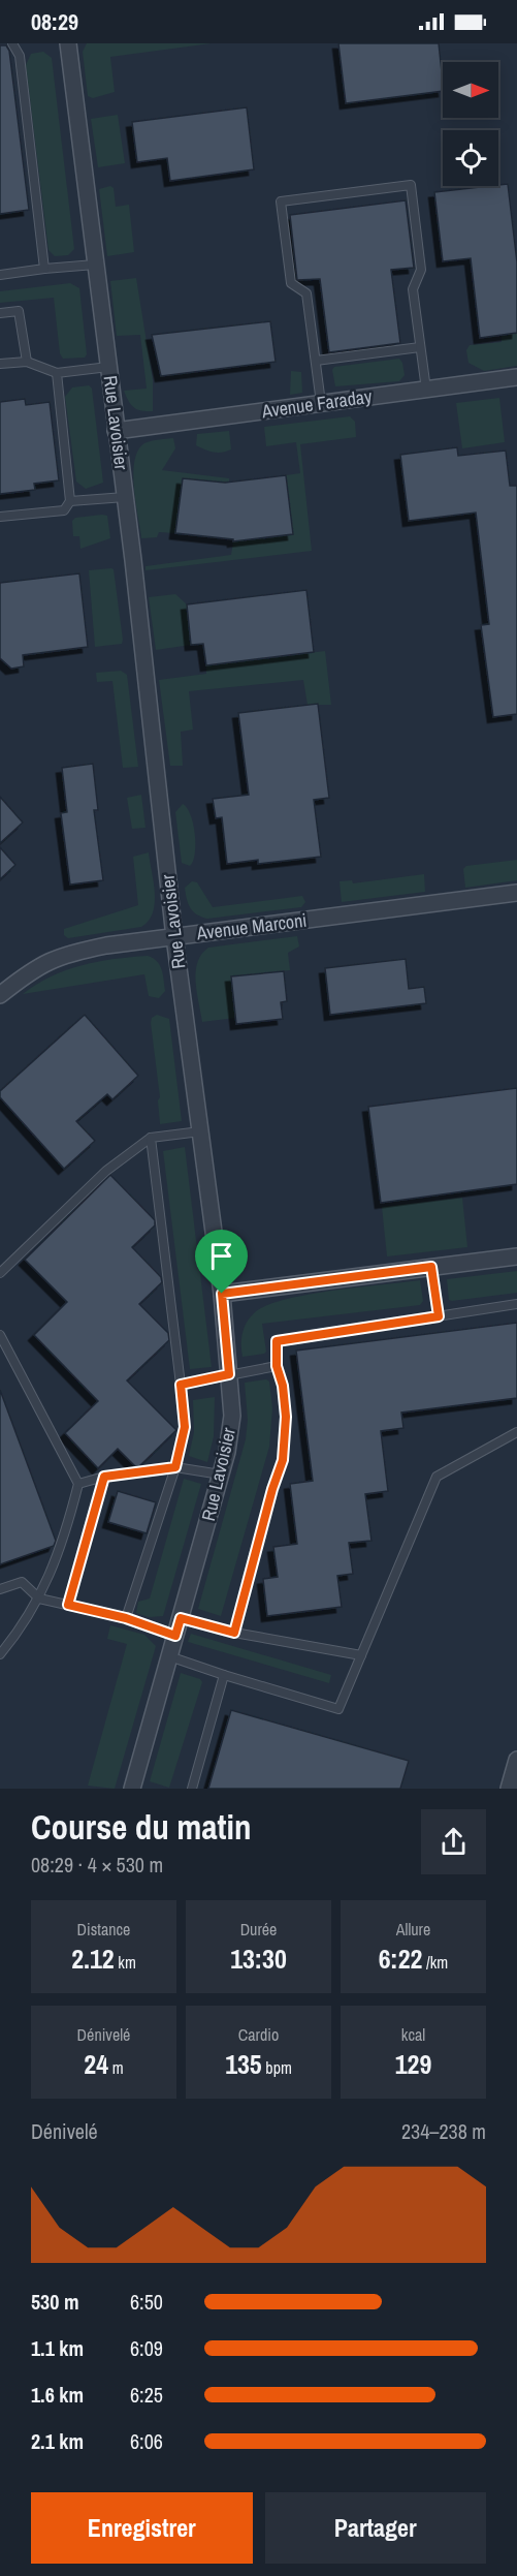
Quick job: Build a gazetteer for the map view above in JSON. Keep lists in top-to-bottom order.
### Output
{
  "streets": {
    "street": ["Avenue Faraday", "Rue Lavoisier", "Avenue Marconi"]
  },
  "crossings": [
    ["Avenue Faraday", "Rue Lavoisier"],
    ["Rue Lavoisier", "Avenue Marconi"]
  ],
  "north": "right",
  "page": {
    "status": "08:29",
    "heading": ["Course du matin", "08:29 · 4 × 530 m"],
    "stats": [
      ["Distance", "2.12 km"],
      ["Durée", "13:30"],
      ["Allure", "6:22 /km"],
      ["Dénivelé", "24 m"],
      ["Cardio", "135 bpm"],
      ["kcal", "129"]
    ],
    "chart": ["Dénivelé", "234–238 m"],
    "list": [
      {
        "name": "530 m",
        "note": "6:50"
      },
      {
        "name": "1.1 km",
        "note": "6:09"
      },
      {
        "name": "1.6 km",
        "note": "6:25"
      },
      {
        "name": "2.1 km",
        "note": "6:06"
      }
    ],
    "buttons": ["Enregistrer", "Partager"]
  }
}
